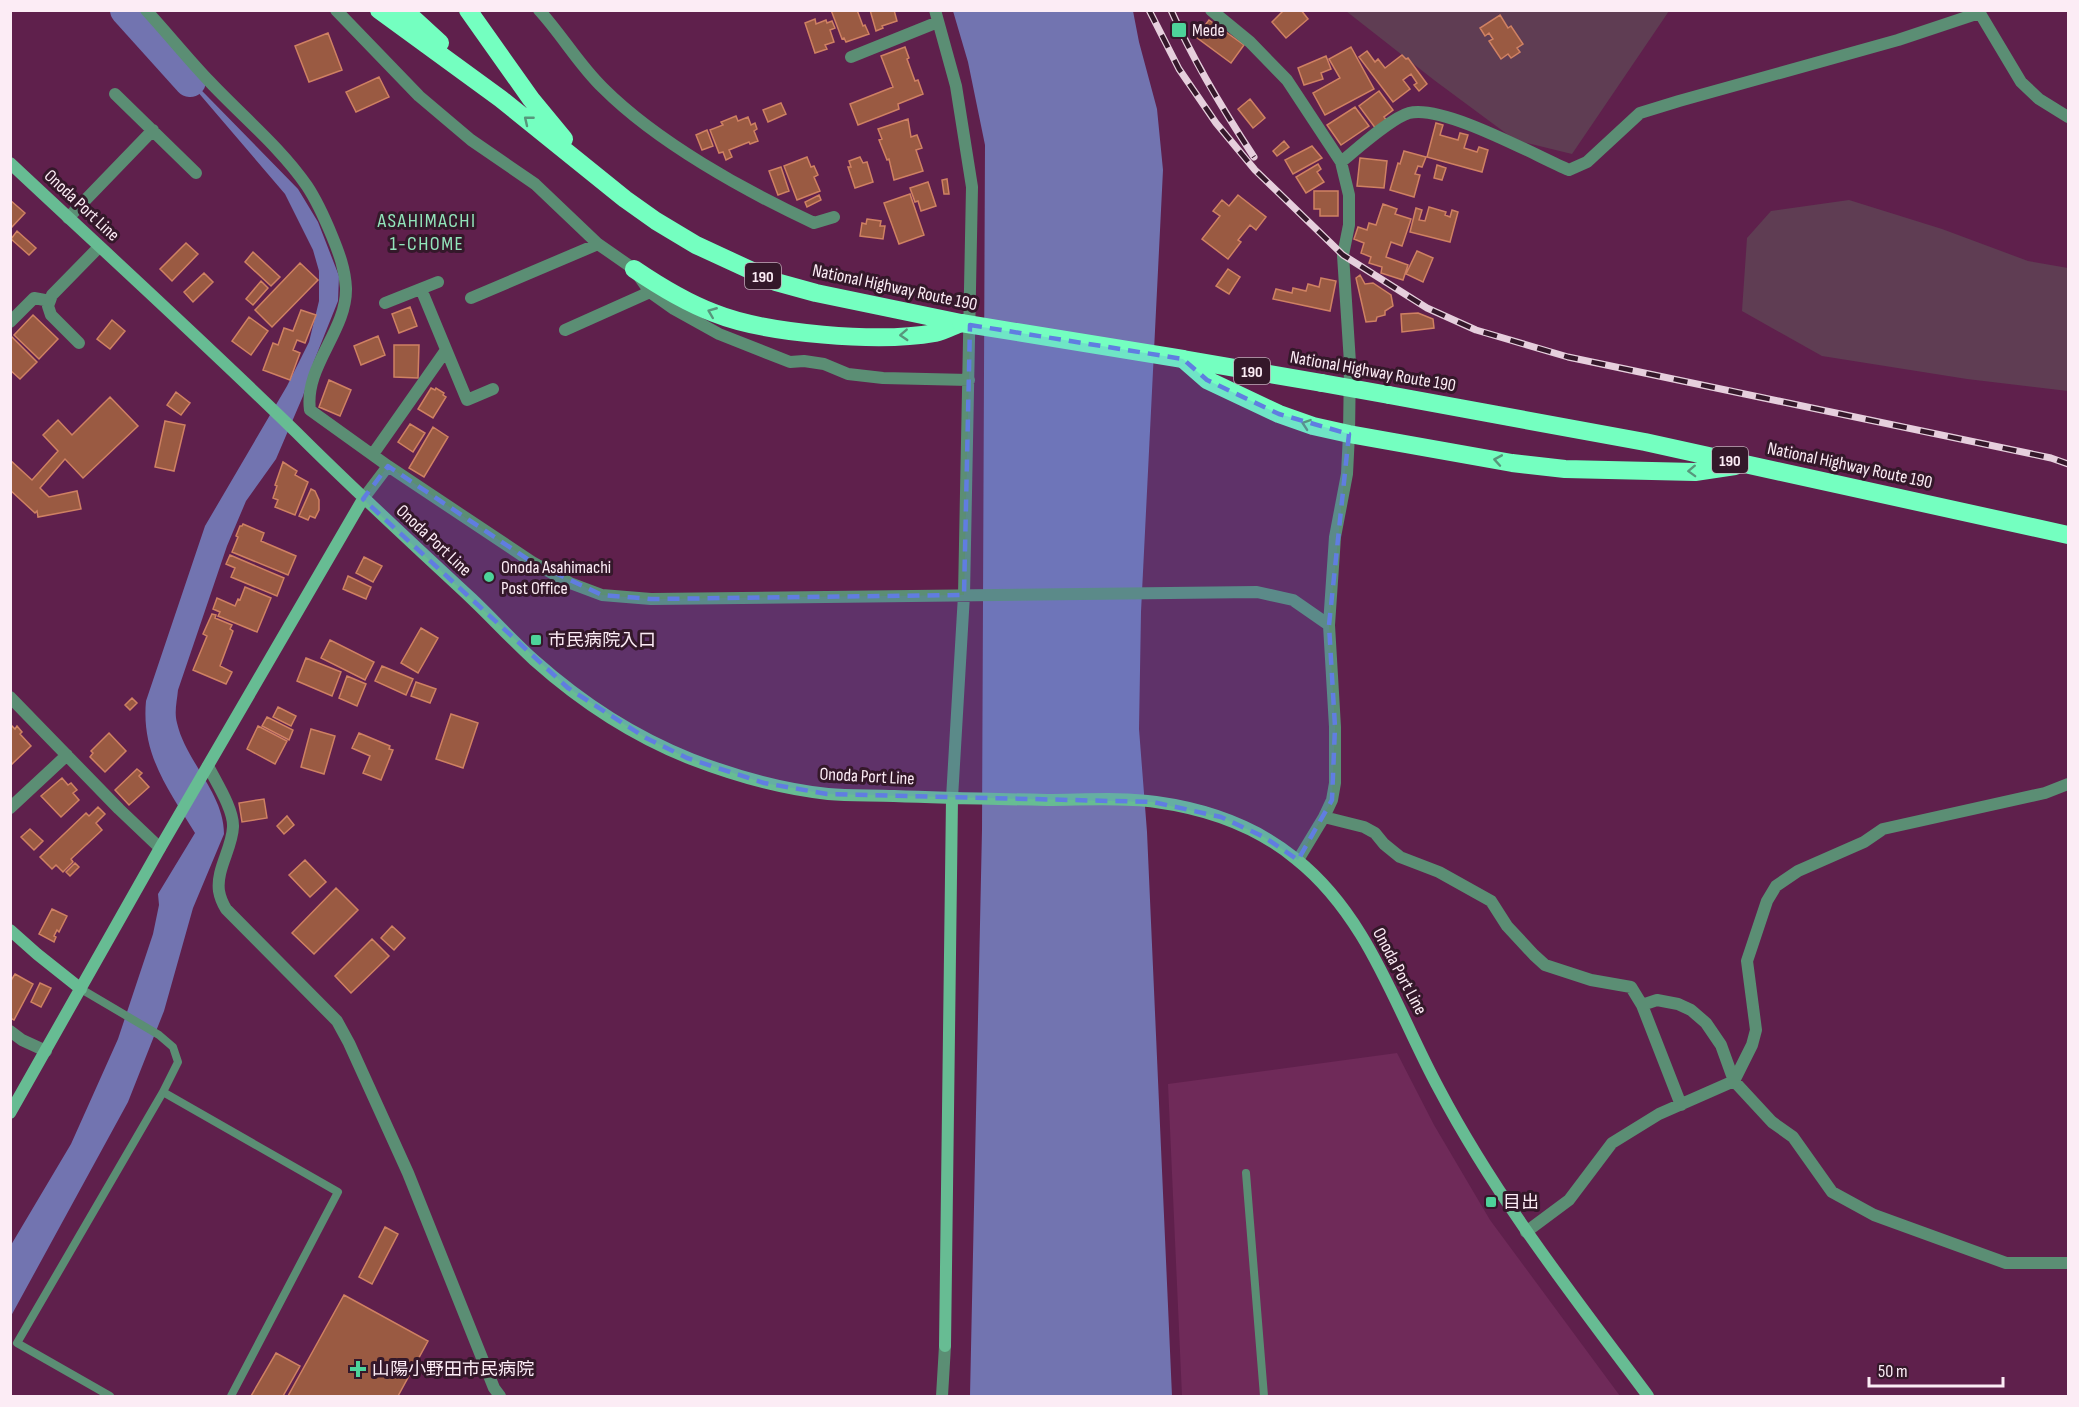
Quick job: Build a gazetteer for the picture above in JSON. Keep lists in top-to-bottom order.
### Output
{
  "streets": {
    "highway": ["190", "National Highway Route 190"],
    "main road": ["Onoda Port Line"]
  },
  "districts": ["ASAHIMACHI 1-CHOME"],
  "places": {
    "transit": ["Mede", "市民病院入口", "目出"],
    "other": ["Onoda Asahimachi Post Office"],
    "health": ["山陽小野田市民病院"]
  },
  "scale_bar": "50 m"
}
